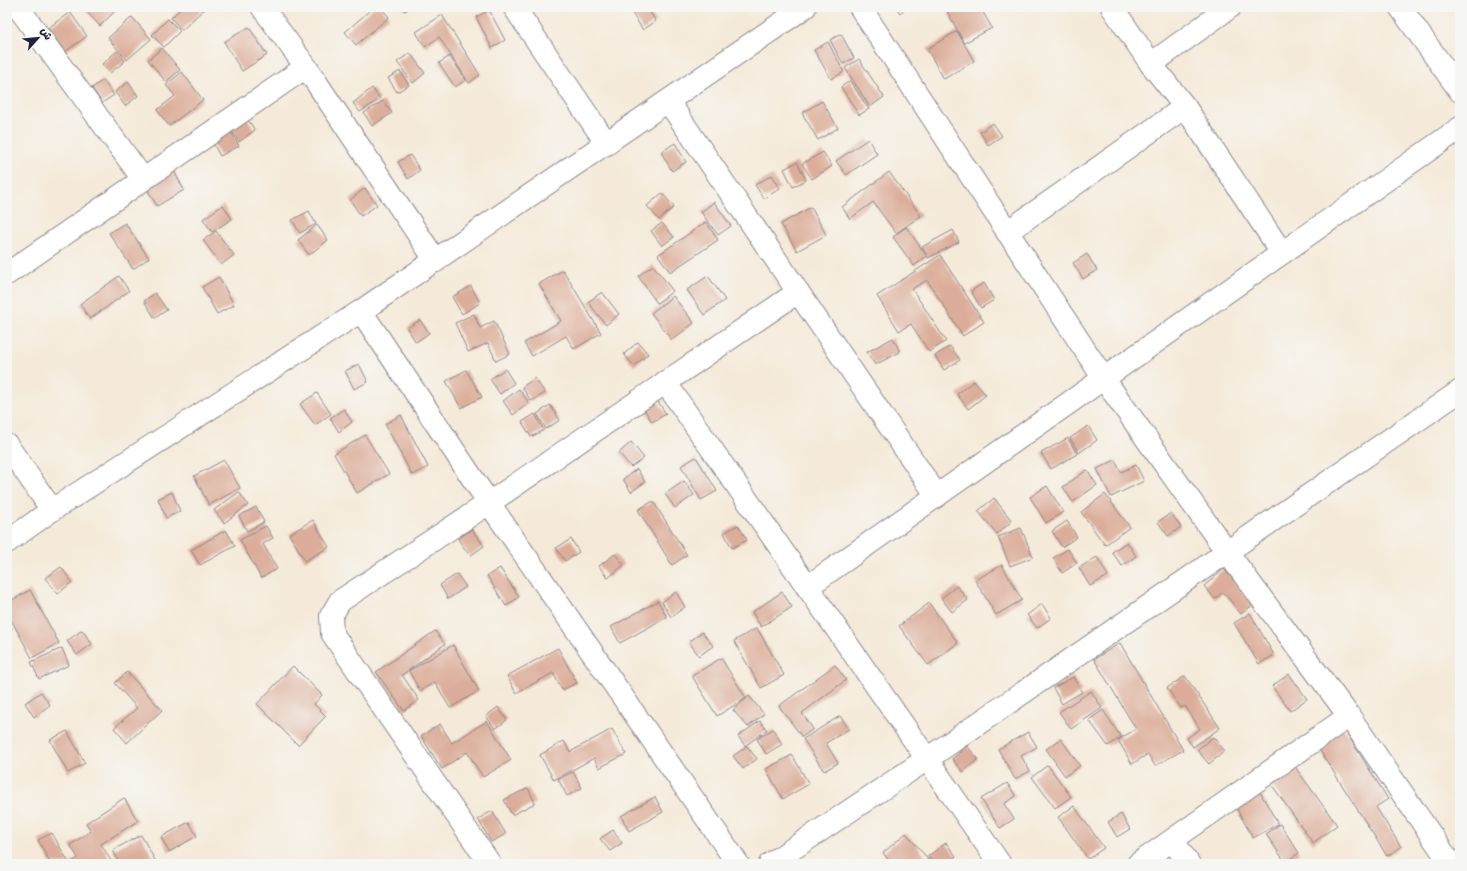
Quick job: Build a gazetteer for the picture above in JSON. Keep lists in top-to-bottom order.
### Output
{
  "north": "top right"
}
